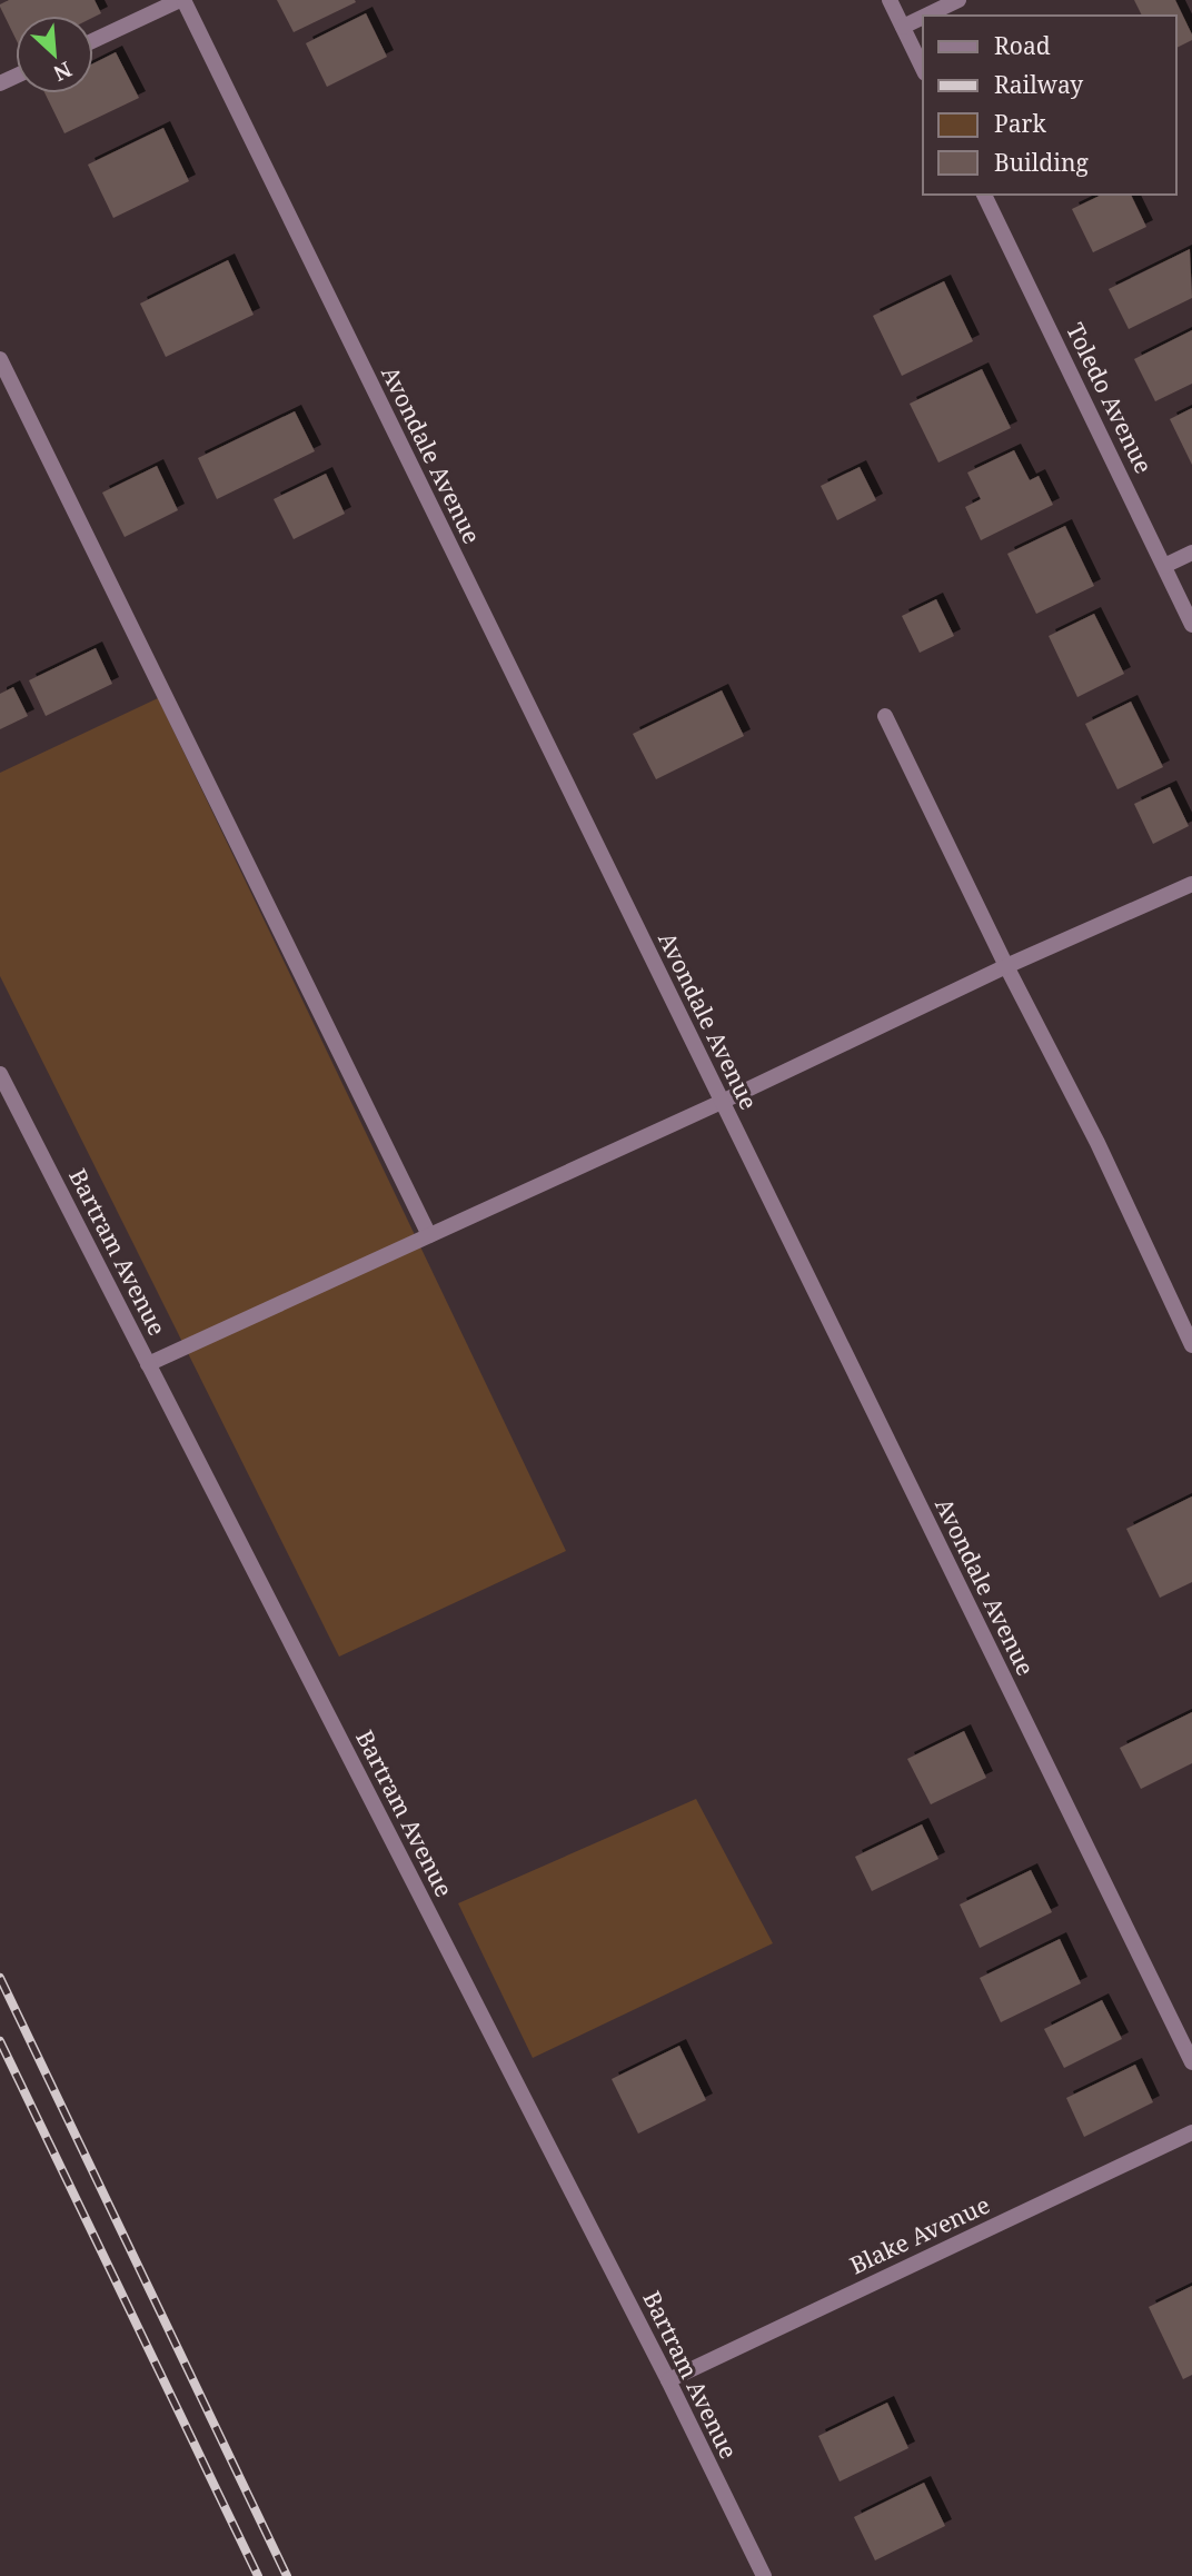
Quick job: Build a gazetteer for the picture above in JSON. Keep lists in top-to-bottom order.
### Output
{
  "streets": {
    "street": [
      "Toledo Avenue",
      "Avondale Avenue",
      "Bartram Avenue",
      "Blake Avenue"
    ]
  },
  "crossings": [
    ["Bartram Avenue", "Blake Avenue"]
  ],
  "legend": [
    "Road",
    "Railway",
    "Park",
    "Building"
  ],
  "north": "bottom right"
}
